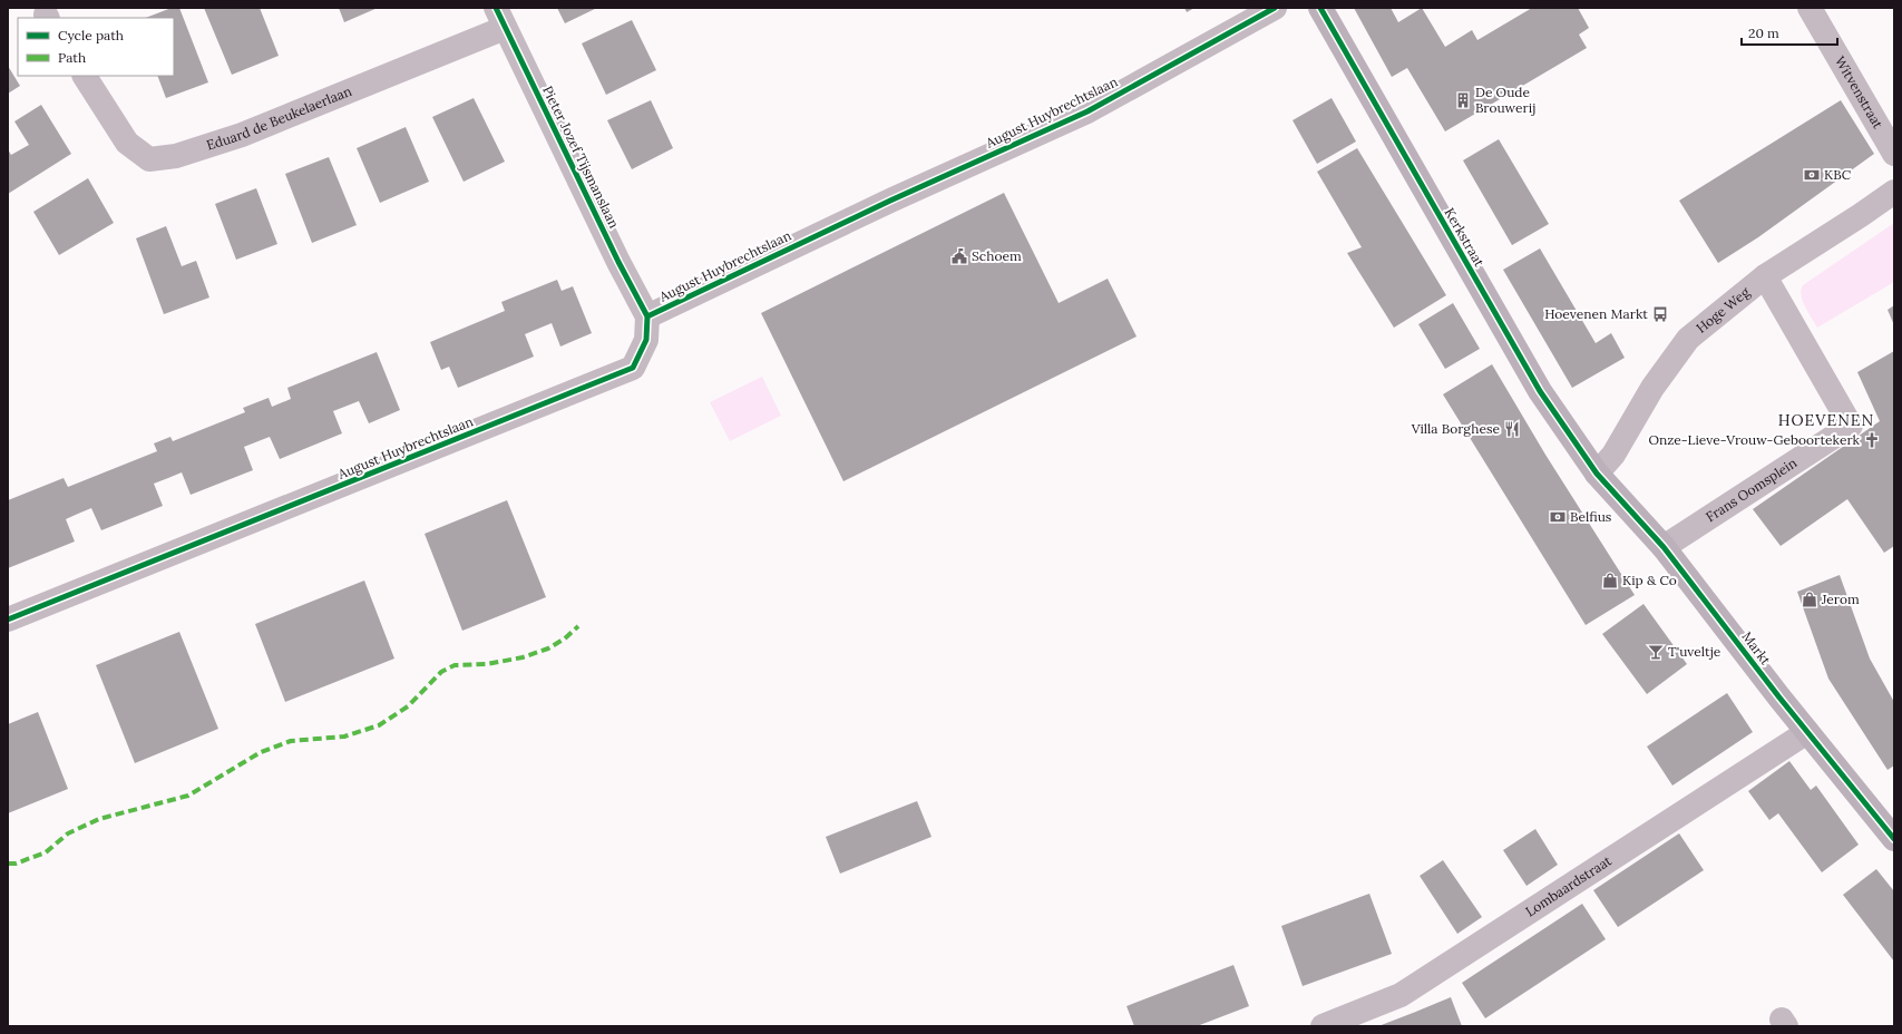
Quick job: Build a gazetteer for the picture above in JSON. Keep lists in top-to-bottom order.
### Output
{
  "streets": {
    "main road": ["Kerkstraat", "Markt"],
    "street": [
      "Witvenstraat",
      "August Huybrechtslaan",
      "Eduard de Beukelaerlaan",
      "Pieter Jozef Tijsmanslaan",
      "Hoge Weg",
      "Frans Oomsplein",
      "Lombaardstraat"
    ]
  },
  "crossings": [
    ["August Huybrechtslaan", "Pieter Jozef Tijsmanslaan"],
    ["Eduard de Beukelaerlaan", "Pieter Jozef Tijsmanslaan"],
    ["Kerkstraat", "Hoge Weg"],
    ["Kerkstraat", "Markt"],
    ["Hoge Weg", "Frans Oomsplein"],
    ["Hoge Weg", "Markt"],
    ["Frans Oomsplein", "Markt"],
    ["Markt", "Lombaardstraat"]
  ],
  "districts": ["HOEVENEN"],
  "places": {
    "building": ["De Oude Brouwerij"],
    "bank": ["KBC", "Belfius"],
    "public building": ["Schoem"],
    "bus stop": ["Hoevenen Markt"],
    "restaurant": ["Villa Borghese"],
    "church": ["Onze-Lieve-Vrouw-Geboortekerk"],
    "shop": ["Kip & Co", "Jerom"],
    "bar": ["T'uveltje"]
  },
  "legend": ["Cycle path", "Path"],
  "scale_bar": "20 m"
}
